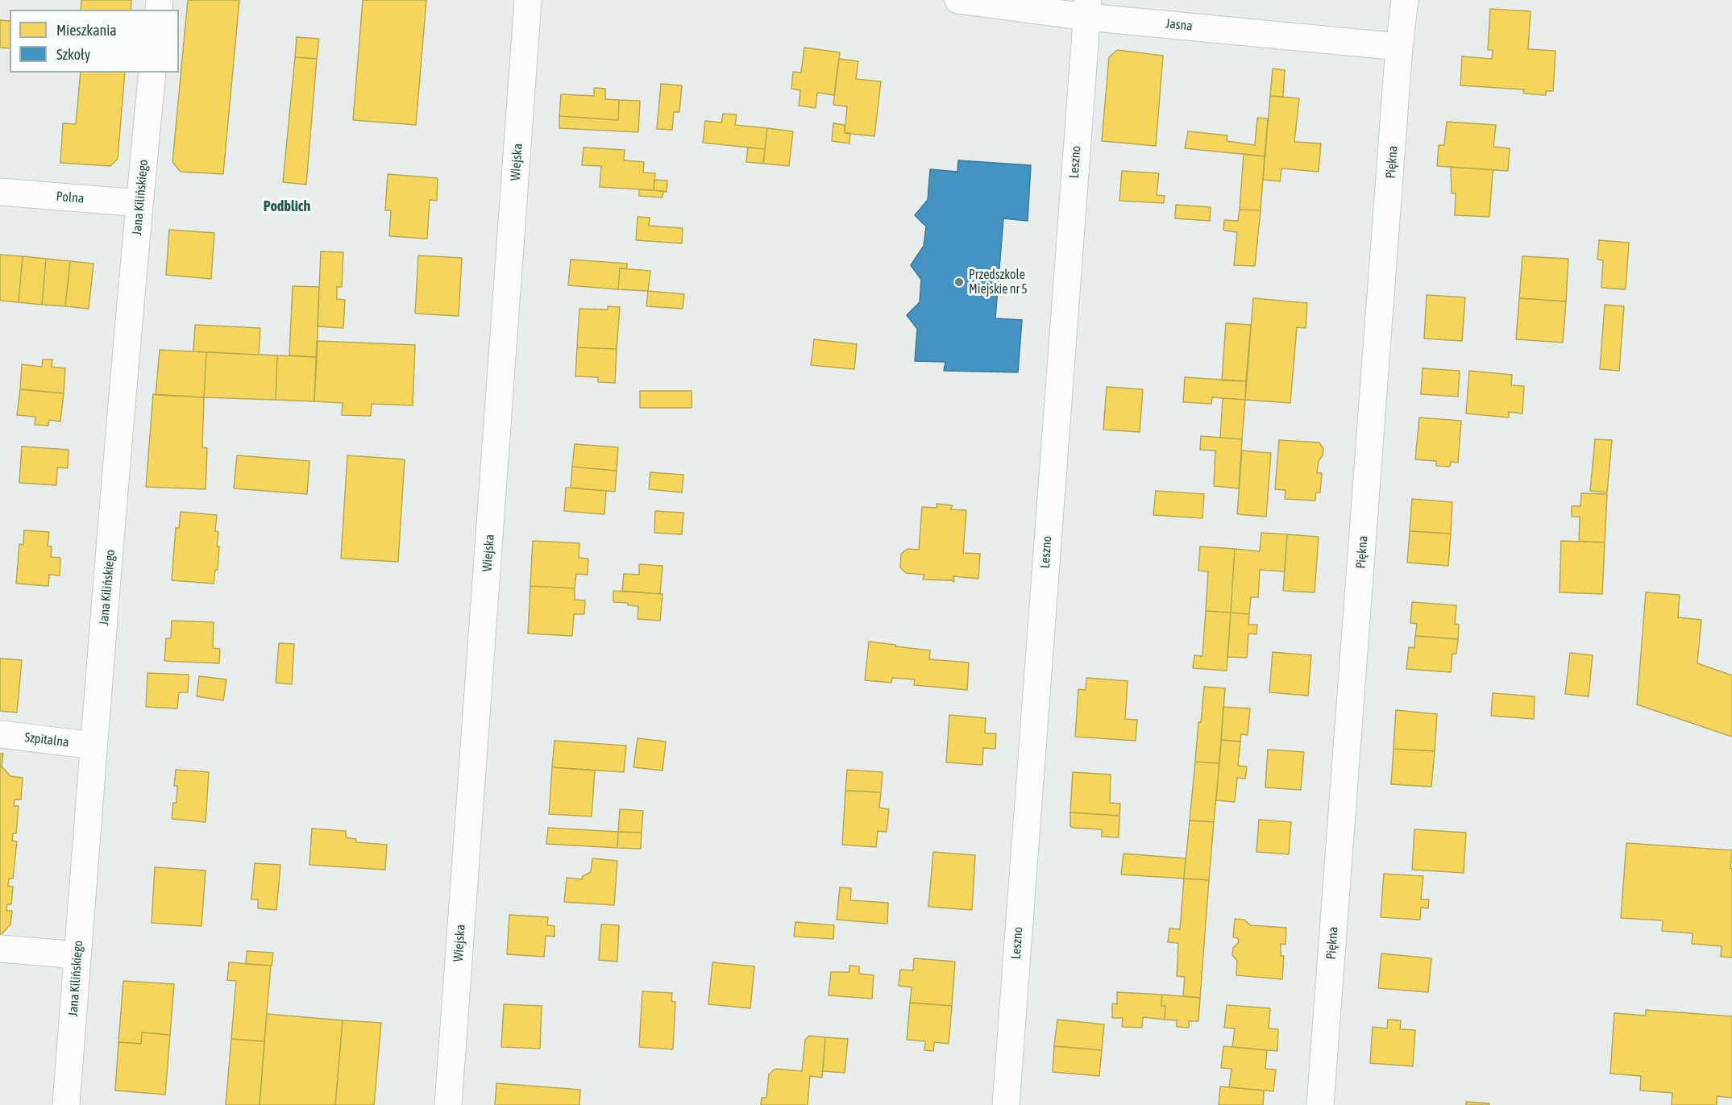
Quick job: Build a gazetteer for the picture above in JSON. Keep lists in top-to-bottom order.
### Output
{
  "streets": {
    "street": [
      "Jasna",
      "Wiejska",
      "Leszno",
      "Piękna",
      "Polna",
      "Jana Kilińskiego",
      "Szpitalna"
    ]
  },
  "crossings": [
    ["Jasna", "Leszno"],
    ["Jasna", "Piękna"],
    ["Polna", "Jana Kilińskiego"],
    ["Jana Kilińskiego", "Szpitalna"]
  ],
  "districts": ["Podblich"],
  "places": ["Przedszkole Miejskie nr 5"],
  "legend": ["Mieszkania", "Szkoły"]
}
